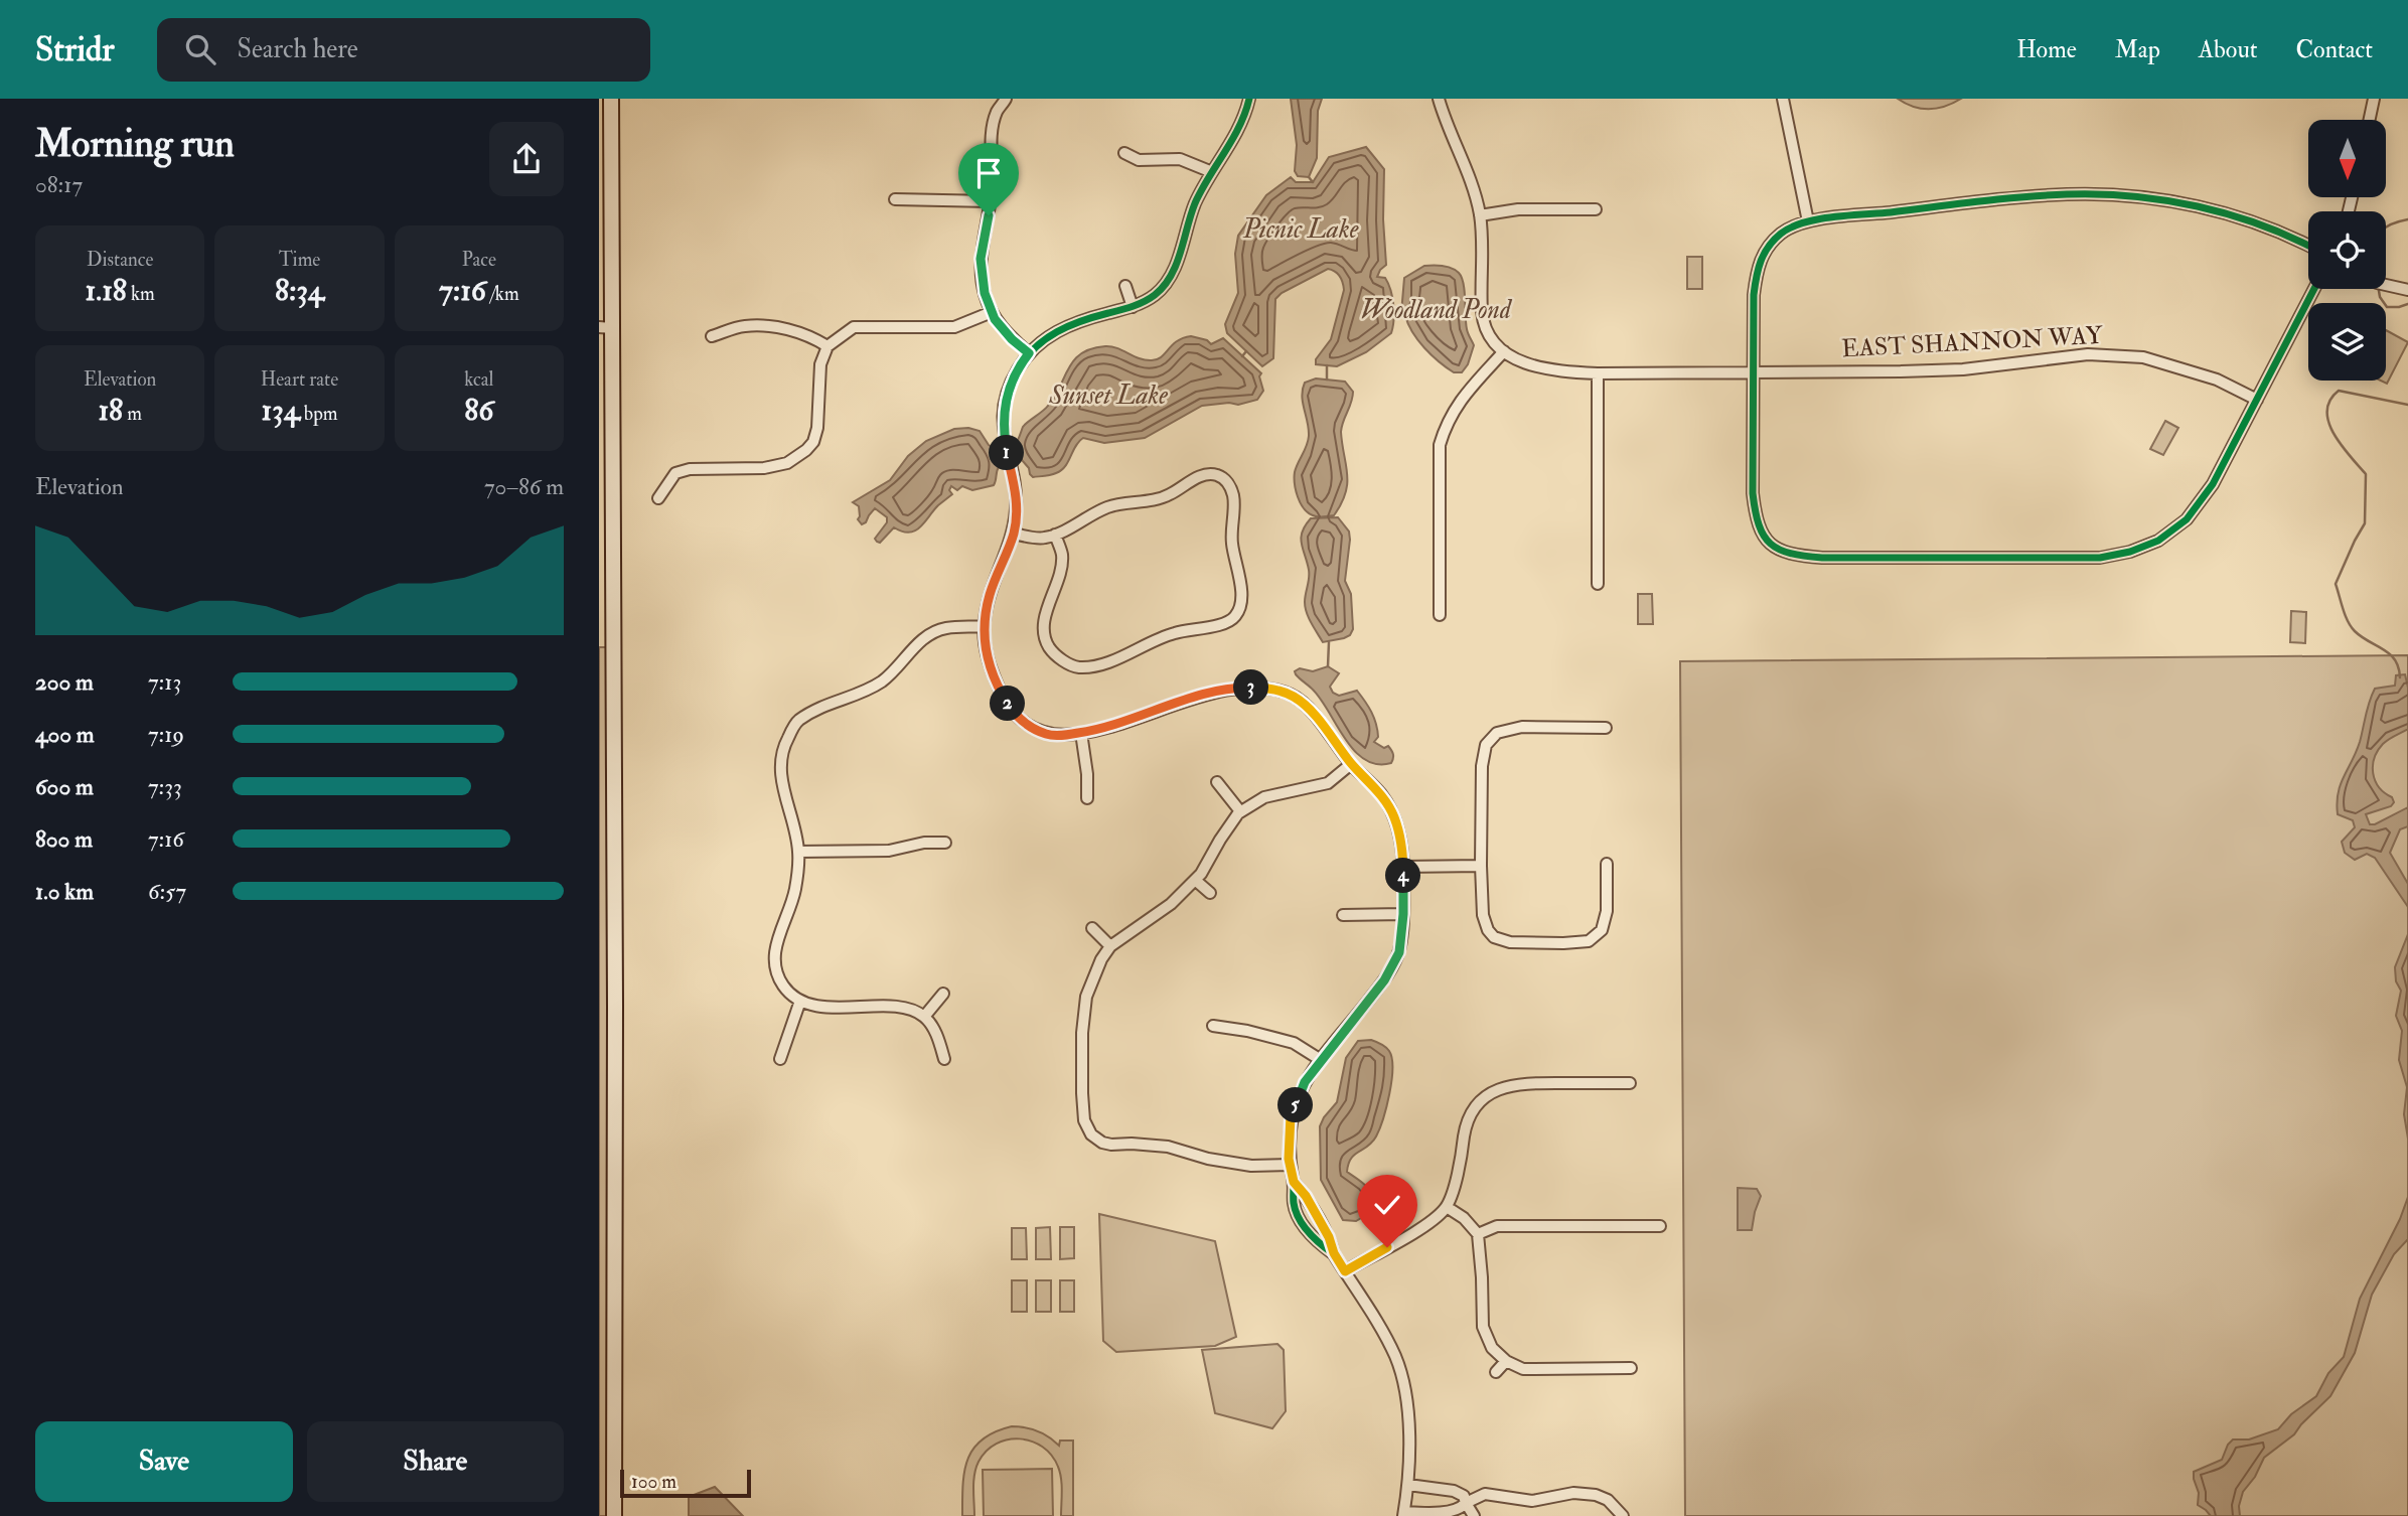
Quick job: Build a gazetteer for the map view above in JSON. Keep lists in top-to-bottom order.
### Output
{
  "streets": {
    "street": ["EAST SHANNON WAY"]
  },
  "water": ["Picnic Lake", "Woodland Pond", "Sunset Lake"],
  "scale_bar": "100 m",
  "north": "bottom",
  "page": {
    "header": "Stridr",
    "search": "Search here",
    "nav": [
      "Home",
      "Map",
      "About",
      "Contact"
    ],
    "heading": ["Morning run", "08:17"],
    "stats": [
      ["Distance", "1.18 km"],
      ["Time", "8:34"],
      ["Pace", "7:16 /km"],
      ["Elevation", "18 m"],
      ["Heart rate", "134 bpm"],
      ["kcal", "86"]
    ],
    "pins": [
      "1",
      "3",
      "2",
      "4",
      "5"
    ],
    "chart": ["Elevation", "70–86 m"],
    "list": [
      {
        "name": "200 m",
        "note": "7:13"
      },
      {
        "name": "400 m",
        "note": "7:19"
      },
      {
        "name": "600 m",
        "note": "7:33"
      },
      {
        "name": "800 m",
        "note": "7:16"
      },
      {
        "name": "1.0 km",
        "note": "6:57"
      }
    ],
    "buttons": ["Save", "Share"],
    "scale": "100 m"
  }
}
